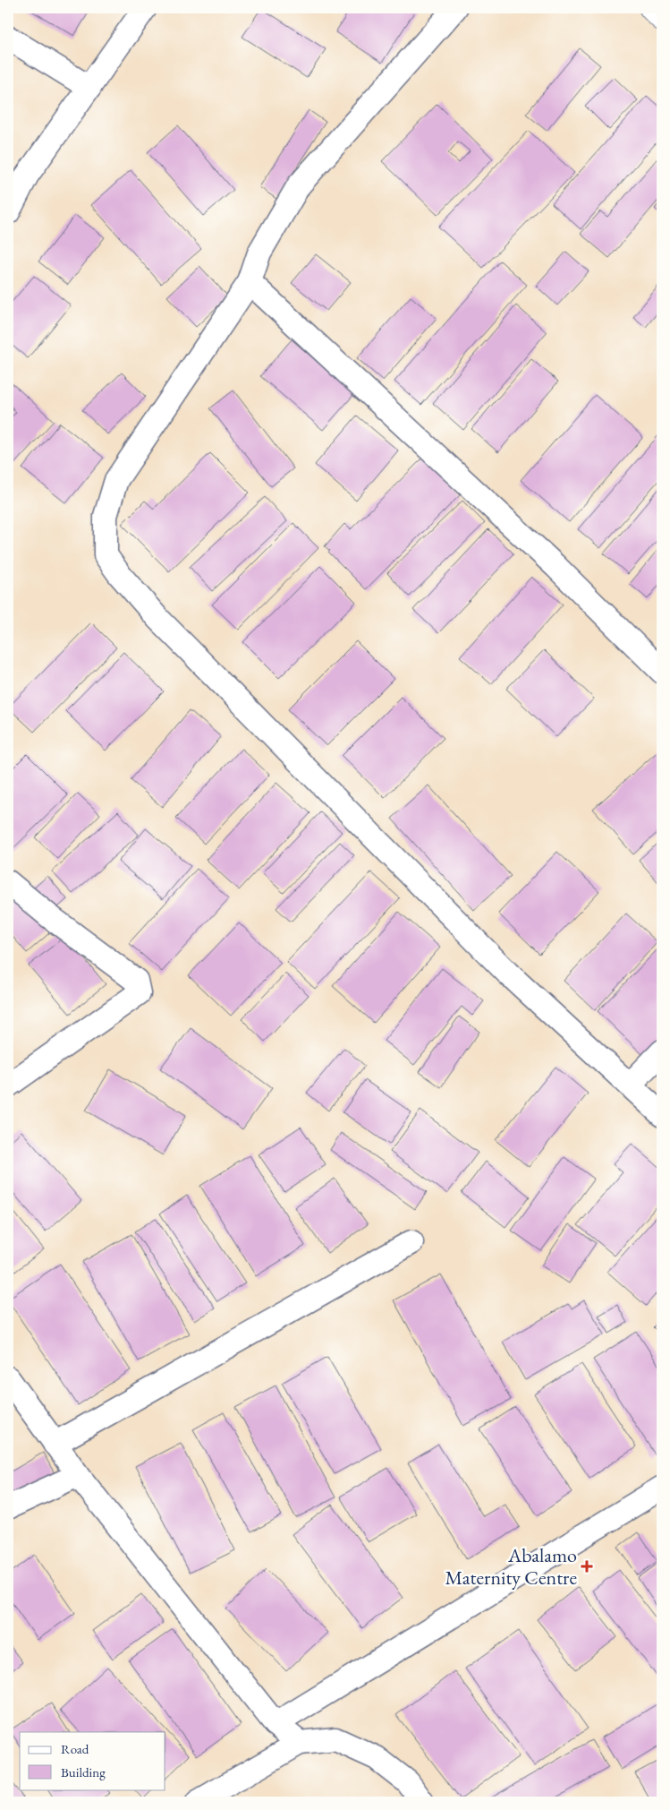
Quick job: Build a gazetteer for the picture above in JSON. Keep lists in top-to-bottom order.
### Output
{
  "places": {
    "health": ["Abalamo Maternity Centre"]
  },
  "legend": ["Road", "Building"]
}
